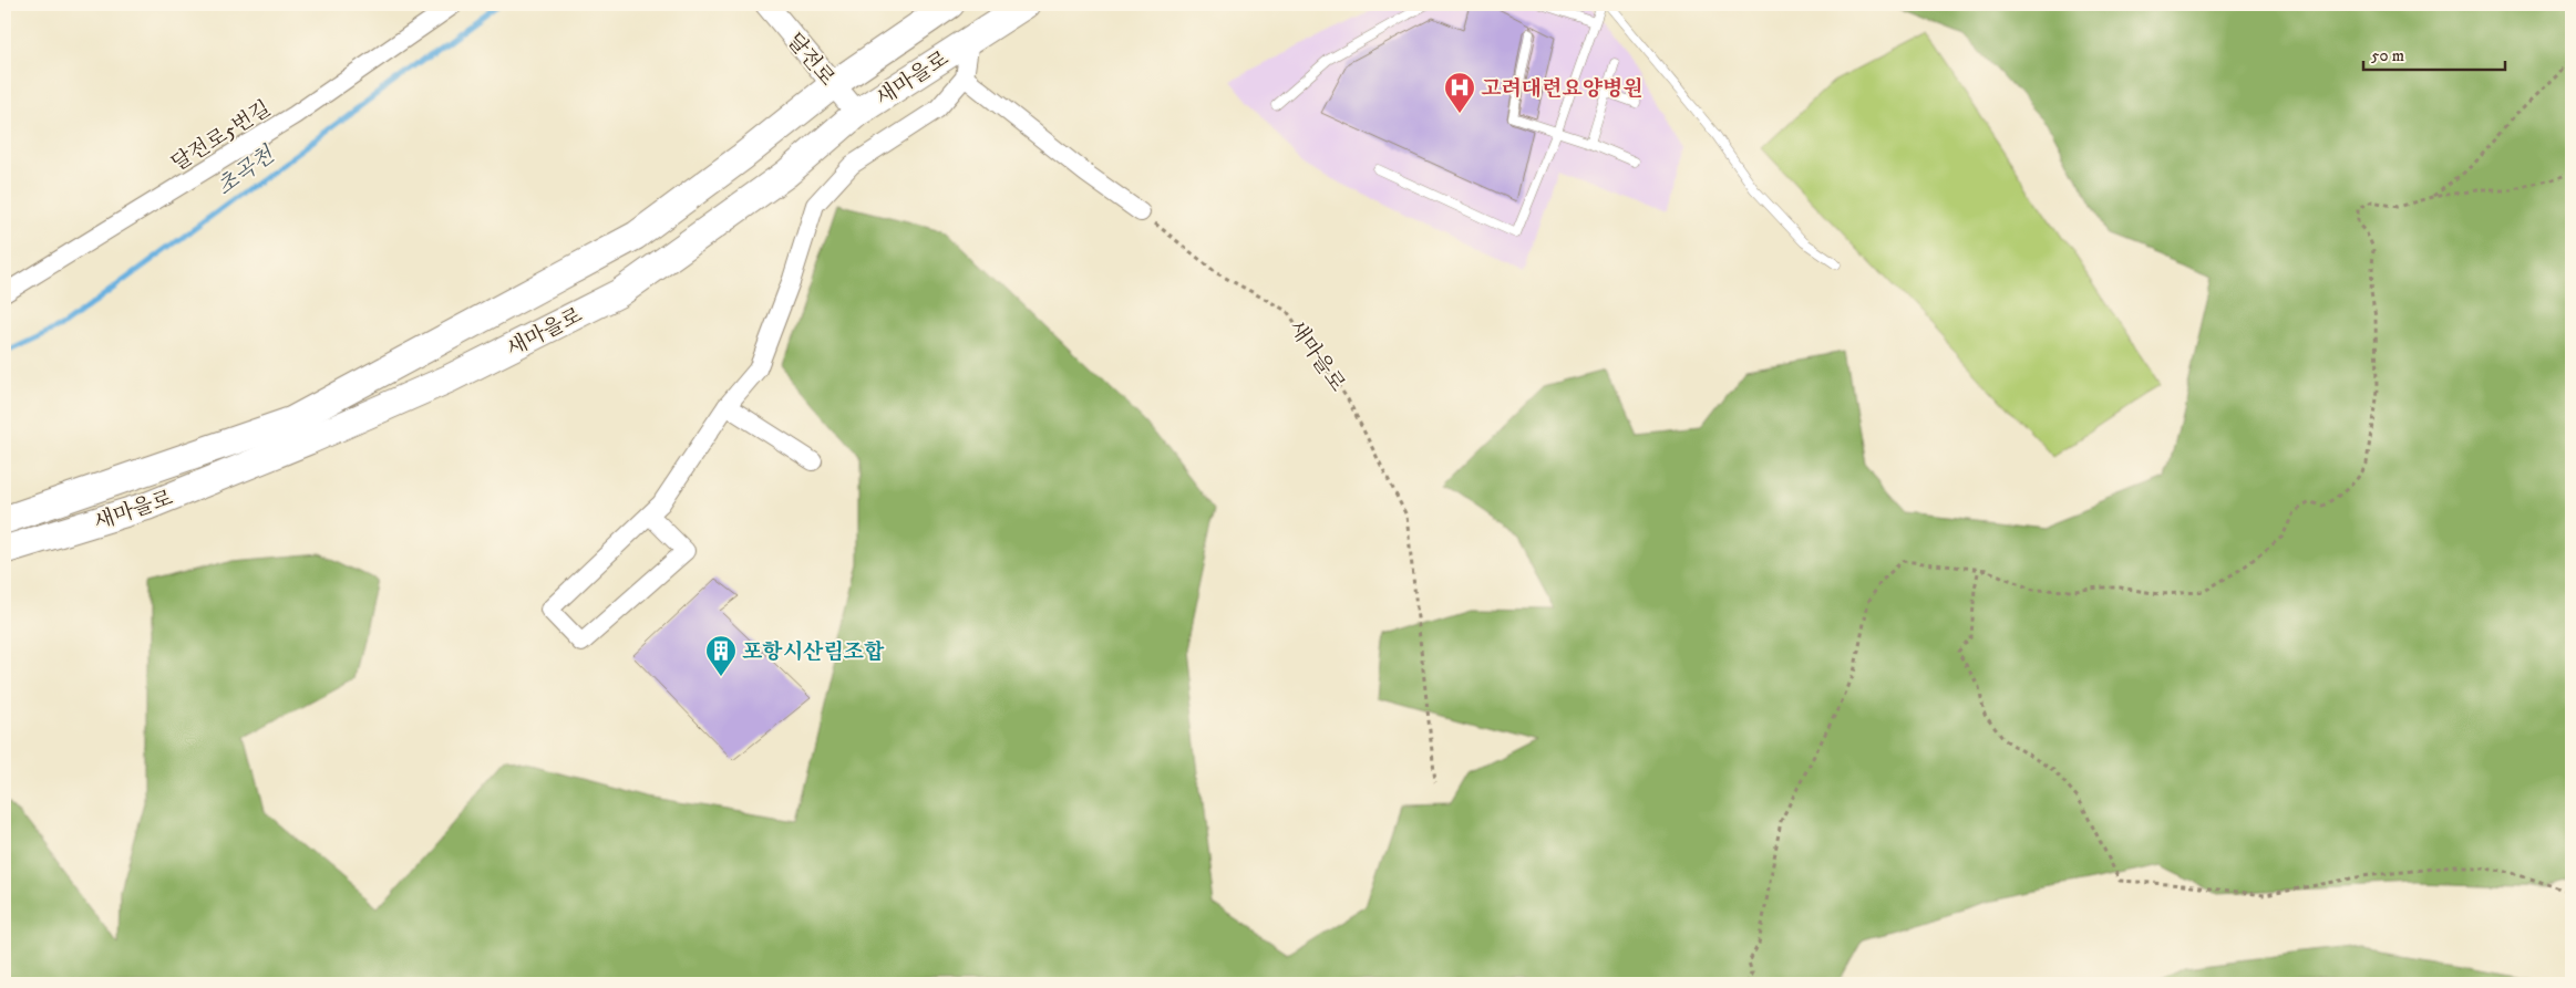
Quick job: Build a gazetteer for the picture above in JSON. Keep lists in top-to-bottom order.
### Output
{
  "streets": {
    "main road": ["새마을로"],
    "street": ["달전로", "달전로5번길"]
  },
  "crossings": [
    ["달전로", "새마을로"]
  ],
  "water": ["초곡천"],
  "places": {
    "hospital": ["고려대련요양병원"],
    "building": ["포항시산림조합"]
  },
  "scale_bar": "50 m"
}
